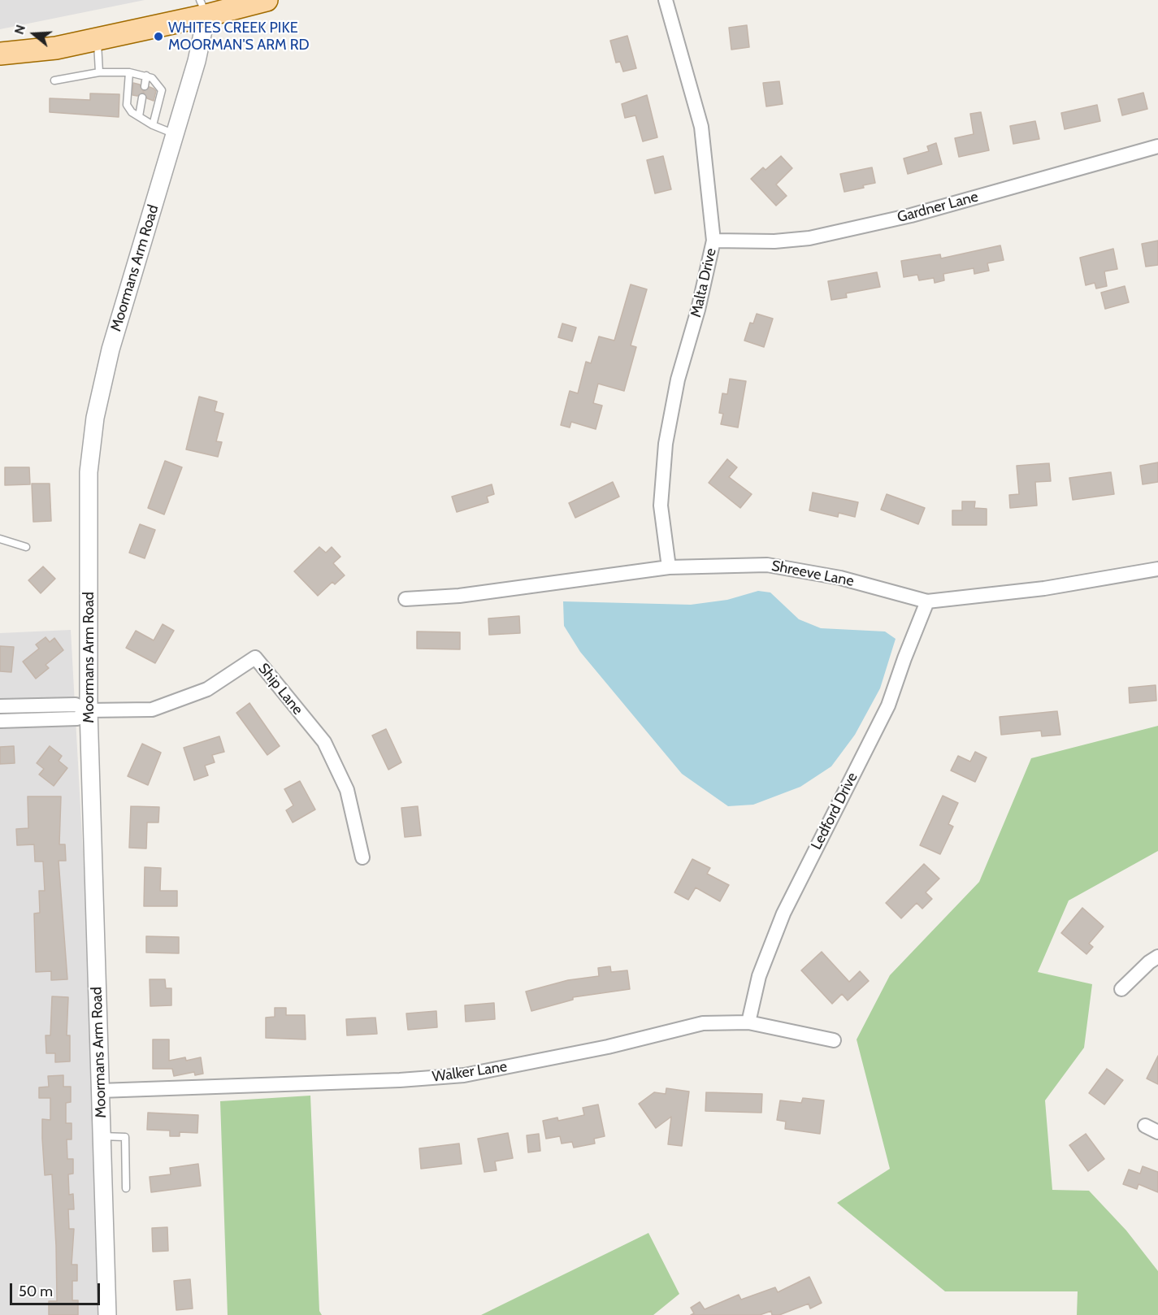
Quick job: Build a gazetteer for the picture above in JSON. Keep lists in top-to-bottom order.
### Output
{
  "streets": {
    "street": [
      "Gardner Lane",
      "Moormans Arm Road",
      "Malta Drive",
      "Shreeve Lane",
      "Ship Lane",
      "Ledford Drive",
      "Walker Lane"
    ]
  },
  "crossings": [
    ["Gardner Lane", "Malta Drive"],
    ["Moormans Arm Road", "Ship Lane"],
    ["Moormans Arm Road", "Walker Lane"],
    ["Malta Drive", "Shreeve Lane"],
    ["Shreeve Lane", "Ledford Drive"],
    ["Ledford Drive", "Walker Lane"]
  ],
  "places": ["WHITES CREEK PIKE MOORMAN'S ARM RD"],
  "scale_bar": "50 m",
  "north": "left"
}
